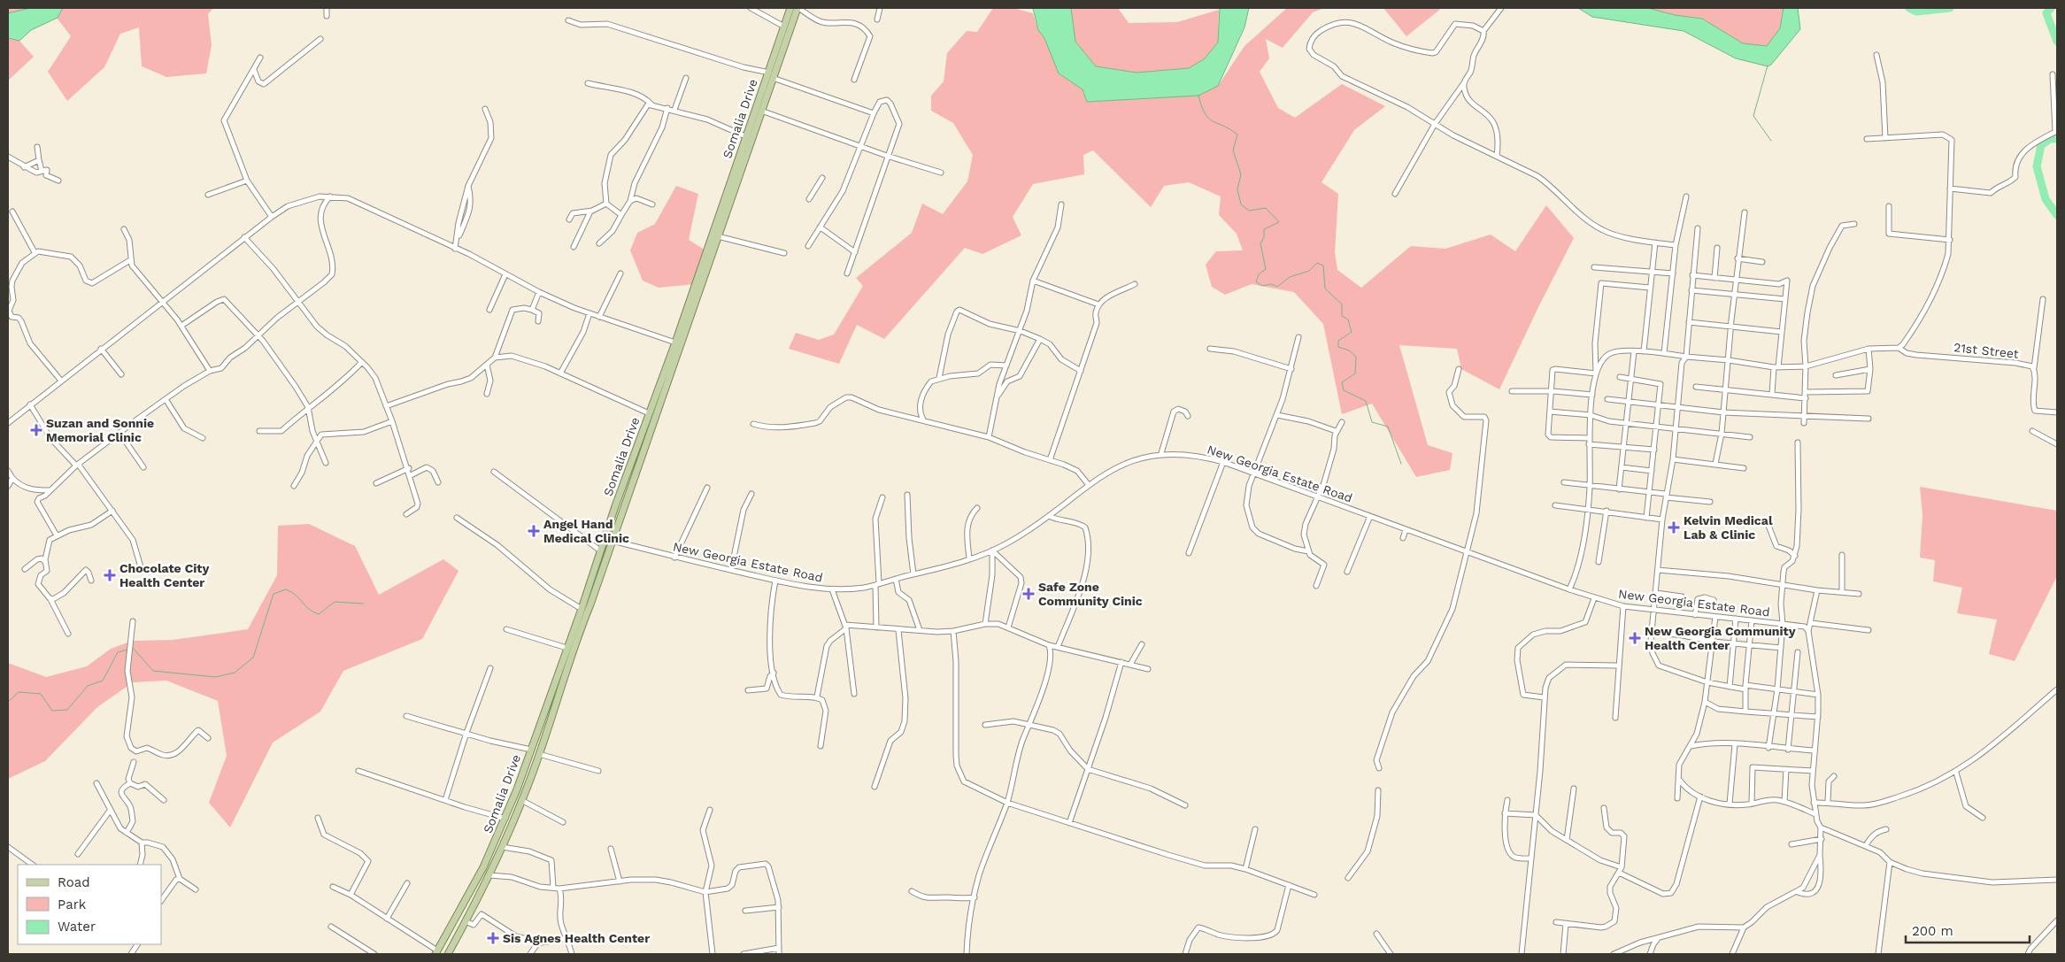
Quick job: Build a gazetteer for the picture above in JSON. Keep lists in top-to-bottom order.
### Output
{
  "streets": {
    "main road": ["Somalia Drive"],
    "street": ["21st Street", "New Georgia Estate Road"]
  },
  "crossings": [
    ["Somalia Drive", "New Georgia Estate Road"]
  ],
  "places": {
    "health": [
      "Suzan and Sonnie Memorial Clinic",
      "Kelvin Medical Lab & Clinic",
      "Angel Hand Medical Clinic",
      "Chocolate City Health Center",
      "Safe Zone Community Cinic",
      "New Georgia Community Health Center",
      "Sis Agnes Health Center"
    ]
  },
  "legend": ["Road", "Park", "Water"],
  "scale_bar": "200 m"
}
